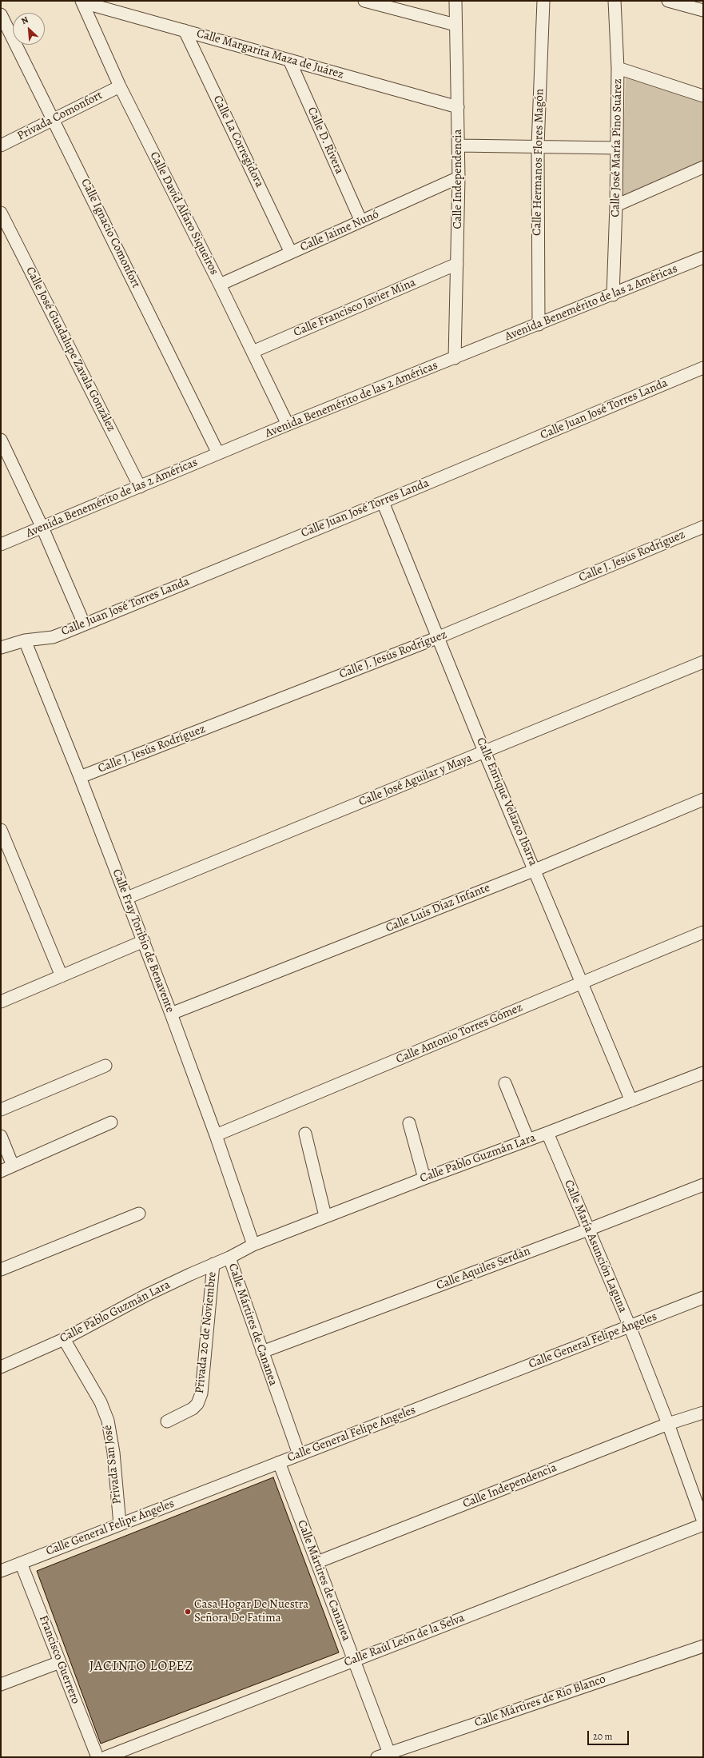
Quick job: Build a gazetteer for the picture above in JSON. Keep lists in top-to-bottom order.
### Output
{
  "streets": {
    "street": [
      "Calle Margarita Maza de Juárez",
      "Privada Comonfort",
      "Calle D. Rivera",
      "Calle La Corregidora",
      "Calle José María Pino Suárez",
      "Calle Hermanos Flores Magón",
      "Calle Independencia",
      "Calle David Alfaro Siqueiros",
      "Calle Jaime Nunó",
      "Calle Ignacio Comonfort",
      "Avenida Benemérito de las 2 Américas",
      "Calle Francisco Javier Mina",
      "Calle José Guadalupe Zavala González",
      "Calle Juan José Torres Landa",
      "Calle J. Jesús Rodríguez",
      "Calle José Aguilar y Maya",
      "Calle Enrique Velazco Ibarra",
      "Calle Luis Díaz Infante",
      "Calle Fray Toribio de Benavente",
      "Calle Antonio Torres Gómez",
      "Calle Pablo Guzmán Lara",
      "Calle María Asunción Laguna",
      "Calle Aquiles Serdán",
      "Calle Mártires de Cananea",
      "Privada 20 de Noviembre",
      "Calle General Felipe Ángeles",
      "Privada San José",
      "Calle Raúl León de la Selva",
      "Francisco Guerrero",
      "Calle Mártires de Río Blanco"
    ]
  },
  "crossings": [
    ["Calle Margarita Maza de Juárez", "Calle D. Rivera"],
    ["Calle Margarita Maza de Juárez", "Calle La Corregidora"],
    ["Calle Margarita Maza de Juárez", "Calle Independencia"],
    ["Calle Margarita Maza de Juárez", "Calle David Alfaro Siqueiros"],
    ["Privada Comonfort", "Calle David Alfaro Siqueiros"],
    ["Privada Comonfort", "Calle Ignacio Comonfort"],
    ["Calle D. Rivera", "Calle Jaime Nunó"],
    ["Calle La Corregidora", "Calle Jaime Nunó"],
    ["Calle José María Pino Suárez", "Avenida Benemérito de las 2 Américas"],
    ["Calle Hermanos Flores Magón", "Avenida Benemérito de las 2 Américas"],
    ["Calle Independencia", "Calle Jaime Nunó"],
    ["Calle Independencia", "Avenida Benemérito de las 2 Américas"],
    ["Calle Independencia", "Calle Francisco Javier Mina"],
    ["Calle Independencia", "Calle María Asunción Laguna"],
    ["Calle Independencia", "Calle Mártires de Cananea"],
    ["Calle David Alfaro Siqueiros", "Calle Jaime Nunó"],
    ["Calle David Alfaro Siqueiros", "Avenida Benemérito de las 2 Américas"],
    ["Calle David Alfaro Siqueiros", "Calle Francisco Javier Mina"],
    ["Calle Ignacio Comonfort", "Avenida Benemérito de las 2 Américas"],
    ["Avenida Benemérito de las 2 Américas", "Calle José Guadalupe Zavala González"],
    ["Calle Juan José Torres Landa", "Calle Enrique Velazco Ibarra"],
    ["Calle Juan José Torres Landa", "Calle Fray Toribio de Benavente"],
    ["Calle J. Jesús Rodríguez", "Calle Enrique Velazco Ibarra"],
    ["Calle J. Jesús Rodríguez", "Calle Fray Toribio de Benavente"],
    ["Calle José Aguilar y Maya", "Calle Enrique Velazco Ibarra"],
    ["Calle José Aguilar y Maya", "Calle Fray Toribio de Benavente"],
    ["Calle Enrique Velazco Ibarra", "Calle Luis Díaz Infante"],
    ["Calle Enrique Velazco Ibarra", "Calle Antonio Torres Gómez"],
    ["Calle Enrique Velazco Ibarra", "Calle Pablo Guzmán Lara"],
    ["Calle Luis Díaz Infante", "Calle Fray Toribio de Benavente"],
    ["Calle Fray Toribio de Benavente", "Calle Antonio Torres Gómez"],
    ["Calle Fray Toribio de Benavente", "Calle Pablo Guzmán Lara"],
    ["Calle Fray Toribio de Benavente", "Calle Mártires de Cananea"],
    ["Calle Pablo Guzmán Lara", "Calle María Asunción Laguna"],
    ["Calle Pablo Guzmán Lara", "Calle Mártires de Cananea"],
    ["Calle Pablo Guzmán Lara", "Privada 20 de Noviembre"],
    ["Calle Pablo Guzmán Lara", "Privada San José"],
    ["Calle María Asunción Laguna", "Calle Aquiles Serdán"],
    ["Calle María Asunción Laguna", "Calle General Felipe Ángeles"],
    ["Calle Aquiles Serdán", "Calle Mártires de Cananea"],
    ["Calle Mártires de Cananea", "Calle General Felipe Ángeles"],
    ["Calle Mártires de Cananea", "Calle Raúl León de la Selva"],
    ["Calle Mártires de Cananea", "Calle Mártires de Río Blanco"],
    ["Calle General Felipe Ángeles", "Privada San José"],
    ["Calle General Felipe Ángeles", "Francisco Guerrero"]
  ],
  "districts": ["JACINTO LOPEZ"],
  "places": ["Casa Hogar De Nuestra Señora De Fatima"],
  "scale_bar": "20 m",
  "north": "top left"
}
